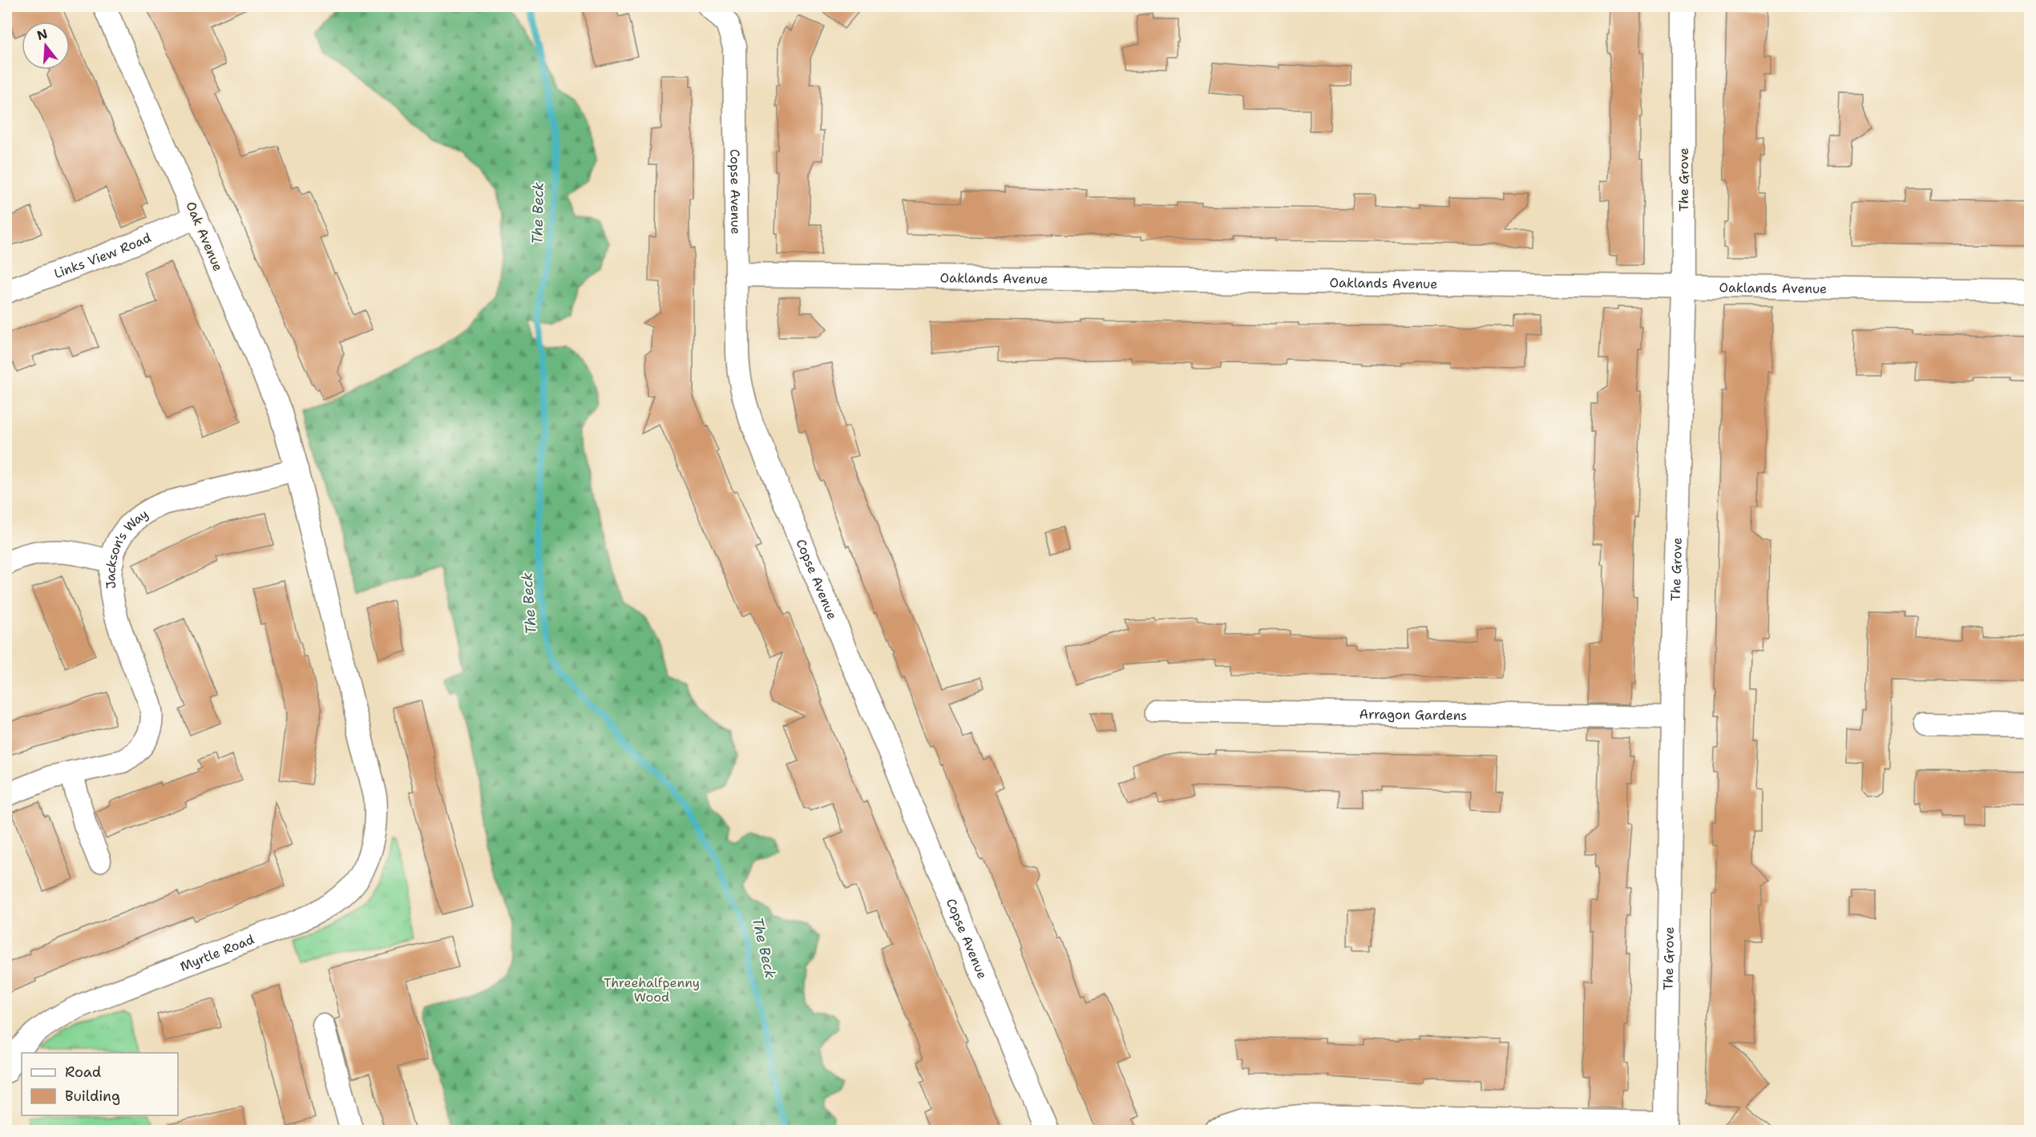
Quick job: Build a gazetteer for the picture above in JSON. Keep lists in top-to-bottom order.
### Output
{
  "streets": {
    "street": [
      "The Grove",
      "Copse Avenue",
      "Oak Avenue",
      "Links View Road",
      "Oaklands Avenue",
      "Jackson's Way",
      "Arragon Gardens",
      "Myrtle Road"
    ]
  },
  "crossings": [
    ["The Grove", "Oaklands Avenue"],
    ["The Grove", "Arragon Gardens"],
    ["Copse Avenue", "Oaklands Avenue"],
    ["Oak Avenue", "Links View Road"],
    ["Oak Avenue", "Jackson's Way"],
    ["Oak Avenue", "Myrtle Road"]
  ],
  "water": ["The Beck"],
  "parks": ["Threehalfpenny Wood"],
  "legend": ["Road", "Building"],
  "north": "top"
}
